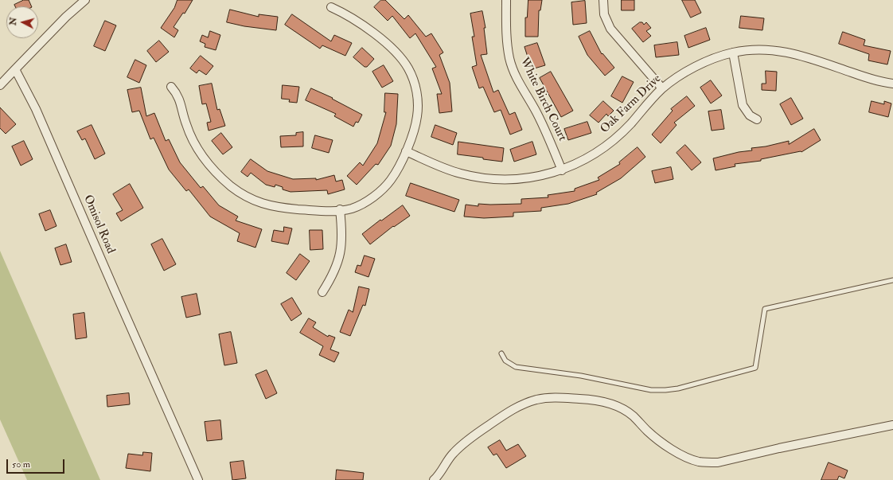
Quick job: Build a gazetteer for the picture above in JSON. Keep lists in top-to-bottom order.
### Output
{
  "streets": {
    "street": ["White Birch Court", "Oak Farm Drive", "Omisol Road"]
  },
  "crossings": [
    ["White Birch Court", "Oak Farm Drive"]
  ],
  "scale_bar": "50 m",
  "north": "left"
}
